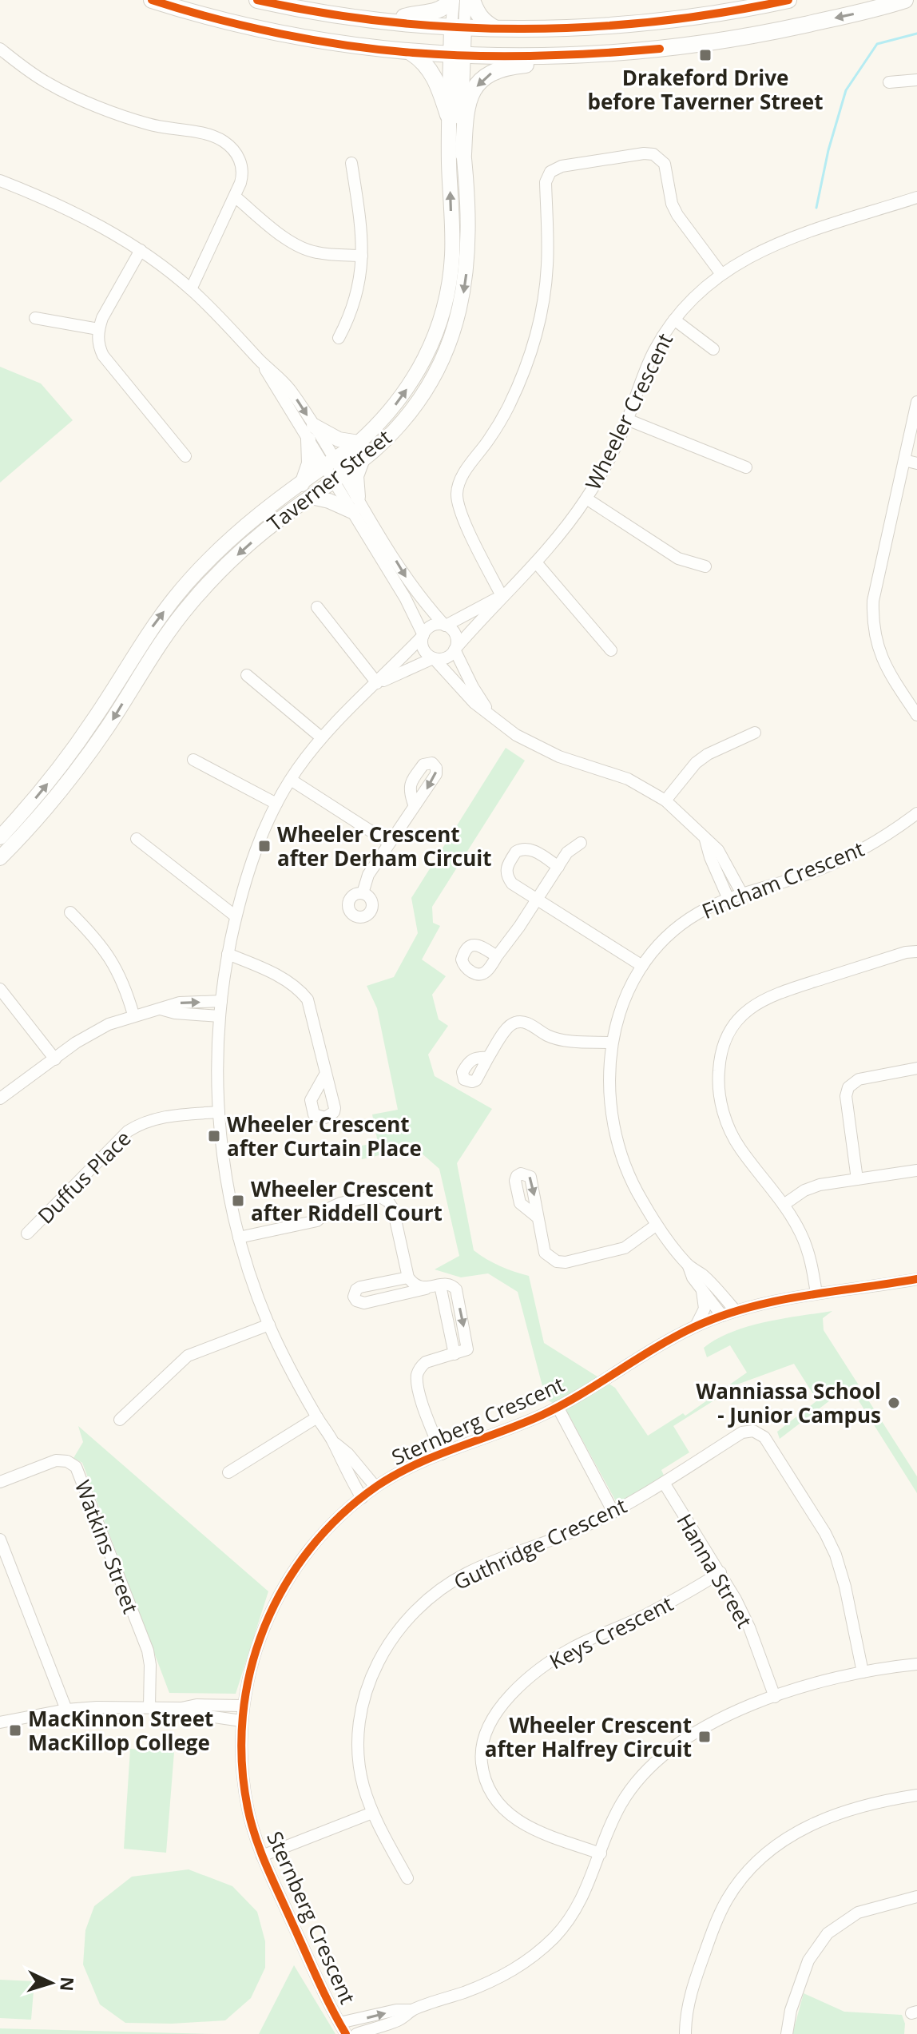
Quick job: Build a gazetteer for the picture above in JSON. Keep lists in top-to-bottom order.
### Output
{
  "streets": {
    "main road": ["Taverner Street"],
    "street": [
      "Wheeler Crescent",
      "Fincham Crescent",
      "Duffus Place",
      "Sternberg Crescent",
      "Guthridge Crescent",
      "Watkins Street",
      "Hanna Street",
      "Keys Crescent"
    ]
  },
  "crossings": [
    ["Fincham Crescent", "Sternberg Crescent"],
    ["Guthridge Crescent", "Hanna Street"],
    ["Hanna Street", "Keys Crescent"]
  ],
  "places": {
    "transit": [
      "Drakeford Drive before Taverner Street",
      "Wheeler Crescent after Derham Circuit",
      "Wheeler Crescent after Curtain Place",
      "Wheeler Crescent after Riddell Court",
      "MacKinnon Street MacKillop College",
      "Wheeler Crescent after Halfrey Circuit"
    ],
    "other": ["Wanniassa School - Junior Campus"]
  },
  "north": "right"
}
